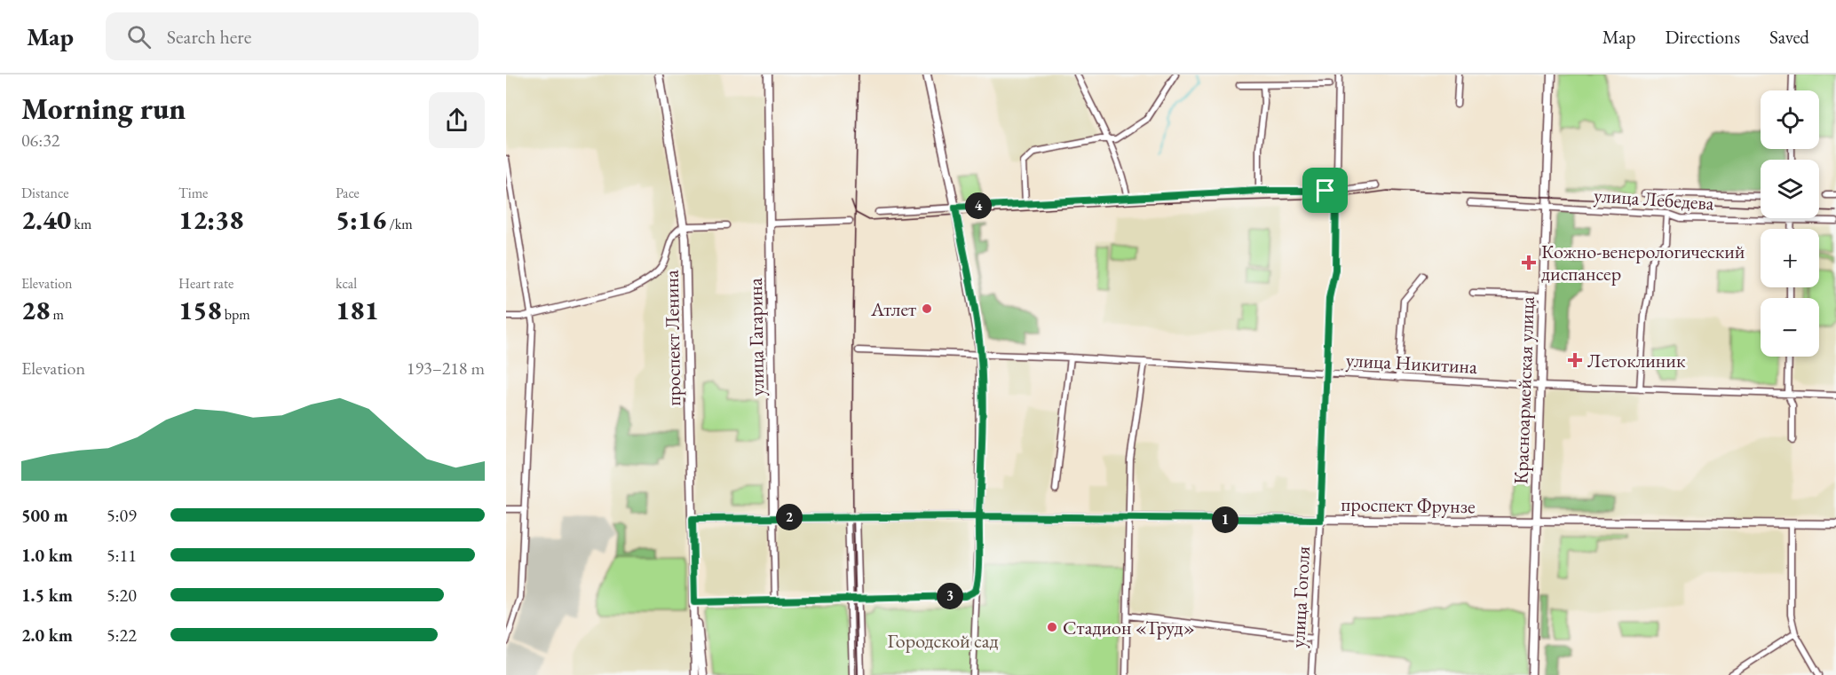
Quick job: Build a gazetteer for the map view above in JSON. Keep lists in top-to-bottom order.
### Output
{
  "streets": {
    "main road": [
      "улица Гагарина",
      "проспект Ленина",
      "Красноармейская улица",
      "проспект Фрунзе"
    ],
    "street": ["улица Лебедева", "улица Никитина", "улица Гоголя"]
  },
  "crossings": [
    ["улица Лебедева", "Красноармейская улица"],
    ["улица Гагарина", "проспект Фрунзе"],
    ["проспект Ленина", "проспект Фрунзе"],
    ["улица Никитина", "Красноармейская улица"],
    ["улица Никитина", "улица Гоголя"],
    ["Красноармейская улица", "проспект Фрунзе"],
    ["проспект Фрунзе", "улица Гоголя"]
  ],
  "parks": ["Городской сад"],
  "places": {
    "health": ["Кожно-венерологический диспансер", "Летоклиник"],
    "other": ["Атлет", "Стадион «Труд»"]
  },
  "page": {
    "header": "Map",
    "search": "Search here",
    "nav": ["Map", "Directions", "Saved"],
    "heading": ["Morning run", "06:32"],
    "map_buttons": ["+", "−"],
    "stats": [
      ["Distance", "2.40 km"],
      ["Time", "12:38"],
      ["Pace", "5:16 /km"],
      ["Elevation", "28 m"],
      ["Heart rate", "158 bpm"],
      ["kcal", "181"]
    ],
    "pins": [
      "4",
      "2",
      "1",
      "3"
    ],
    "chart": ["Elevation", "193–218 m"],
    "list": [
      {
        "name": "500 m",
        "note": "5:09"
      },
      {
        "name": "1.0 km",
        "note": "5:11"
      },
      {
        "name": "1.5 km",
        "note": "5:20"
      },
      {
        "name": "2.0 km",
        "note": "5:22"
      }
    ]
  }
}
